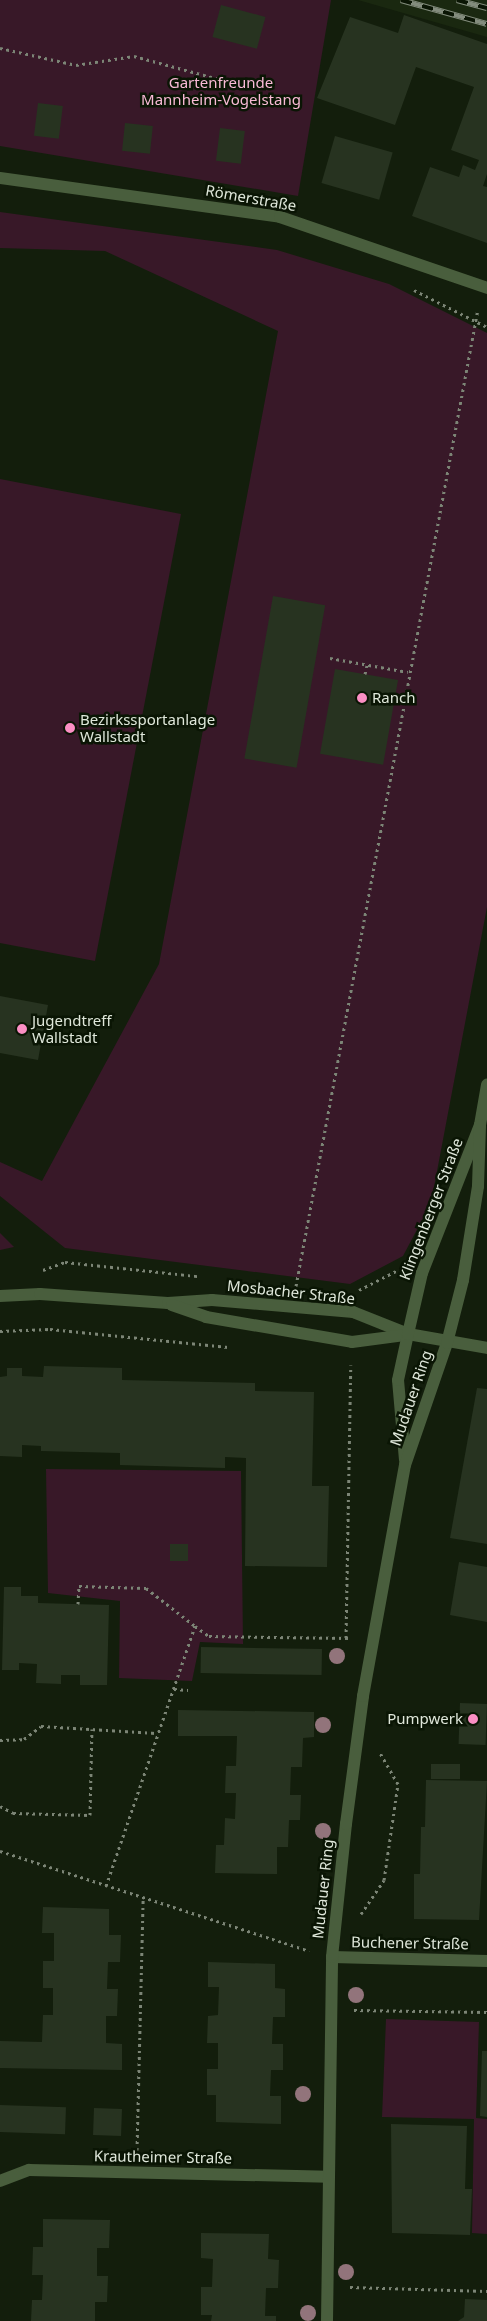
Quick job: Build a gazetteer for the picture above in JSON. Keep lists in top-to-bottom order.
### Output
{
  "streets": {
    "street": [
      "Römerstraße",
      "Klingenberger Straße",
      "Mosbacher Straße",
      "Mudauer Ring",
      "Buchener Straße",
      "Krautheimer Straße"
    ]
  },
  "crossings": [
    ["Klingenberger Straße", "Mosbacher Straße"],
    ["Klingenberger Straße", "Mudauer Ring"],
    ["Mosbacher Straße", "Mudauer Ring"],
    ["Mudauer Ring", "Buchener Straße"],
    ["Mudauer Ring", "Krautheimer Straße"]
  ],
  "parks": ["Gartenfreunde Mannheim-Vogelstang"],
  "places": [
    "Ranch",
    "Bezirkssportanlage Wallstadt",
    "Jugendtreff Wallstadt",
    "Pumpwerk"
  ]
}
